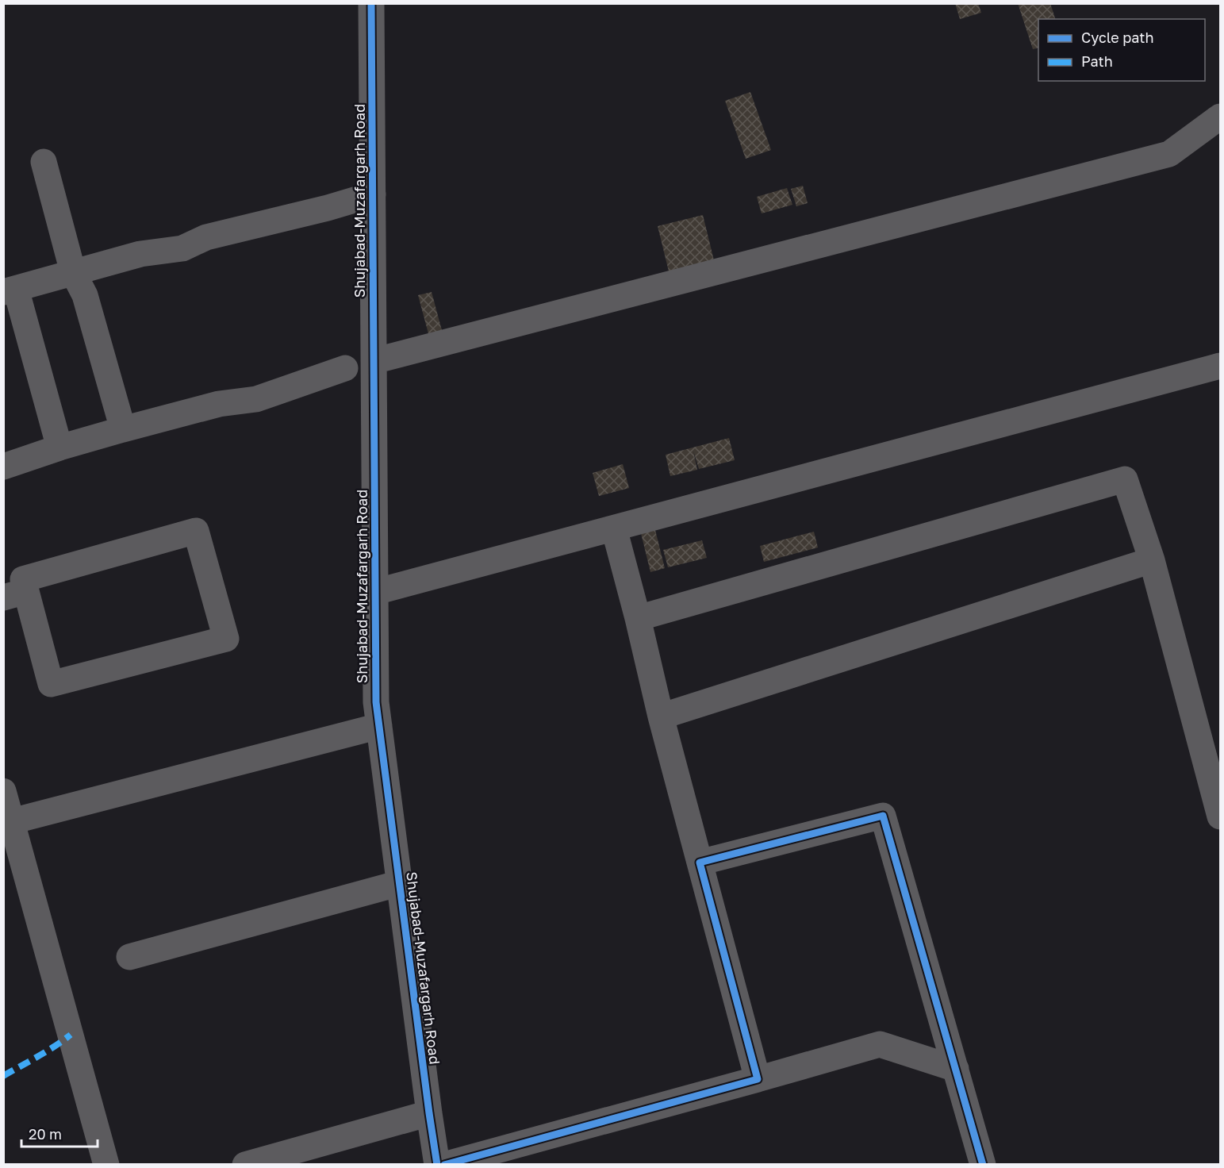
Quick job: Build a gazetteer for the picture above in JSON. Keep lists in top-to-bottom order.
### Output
{
  "streets": {
    "street": ["Shujabad-Muzafargarh Road"]
  },
  "legend": ["Cycle path", "Path"],
  "scale_bar": "20 m"
}
